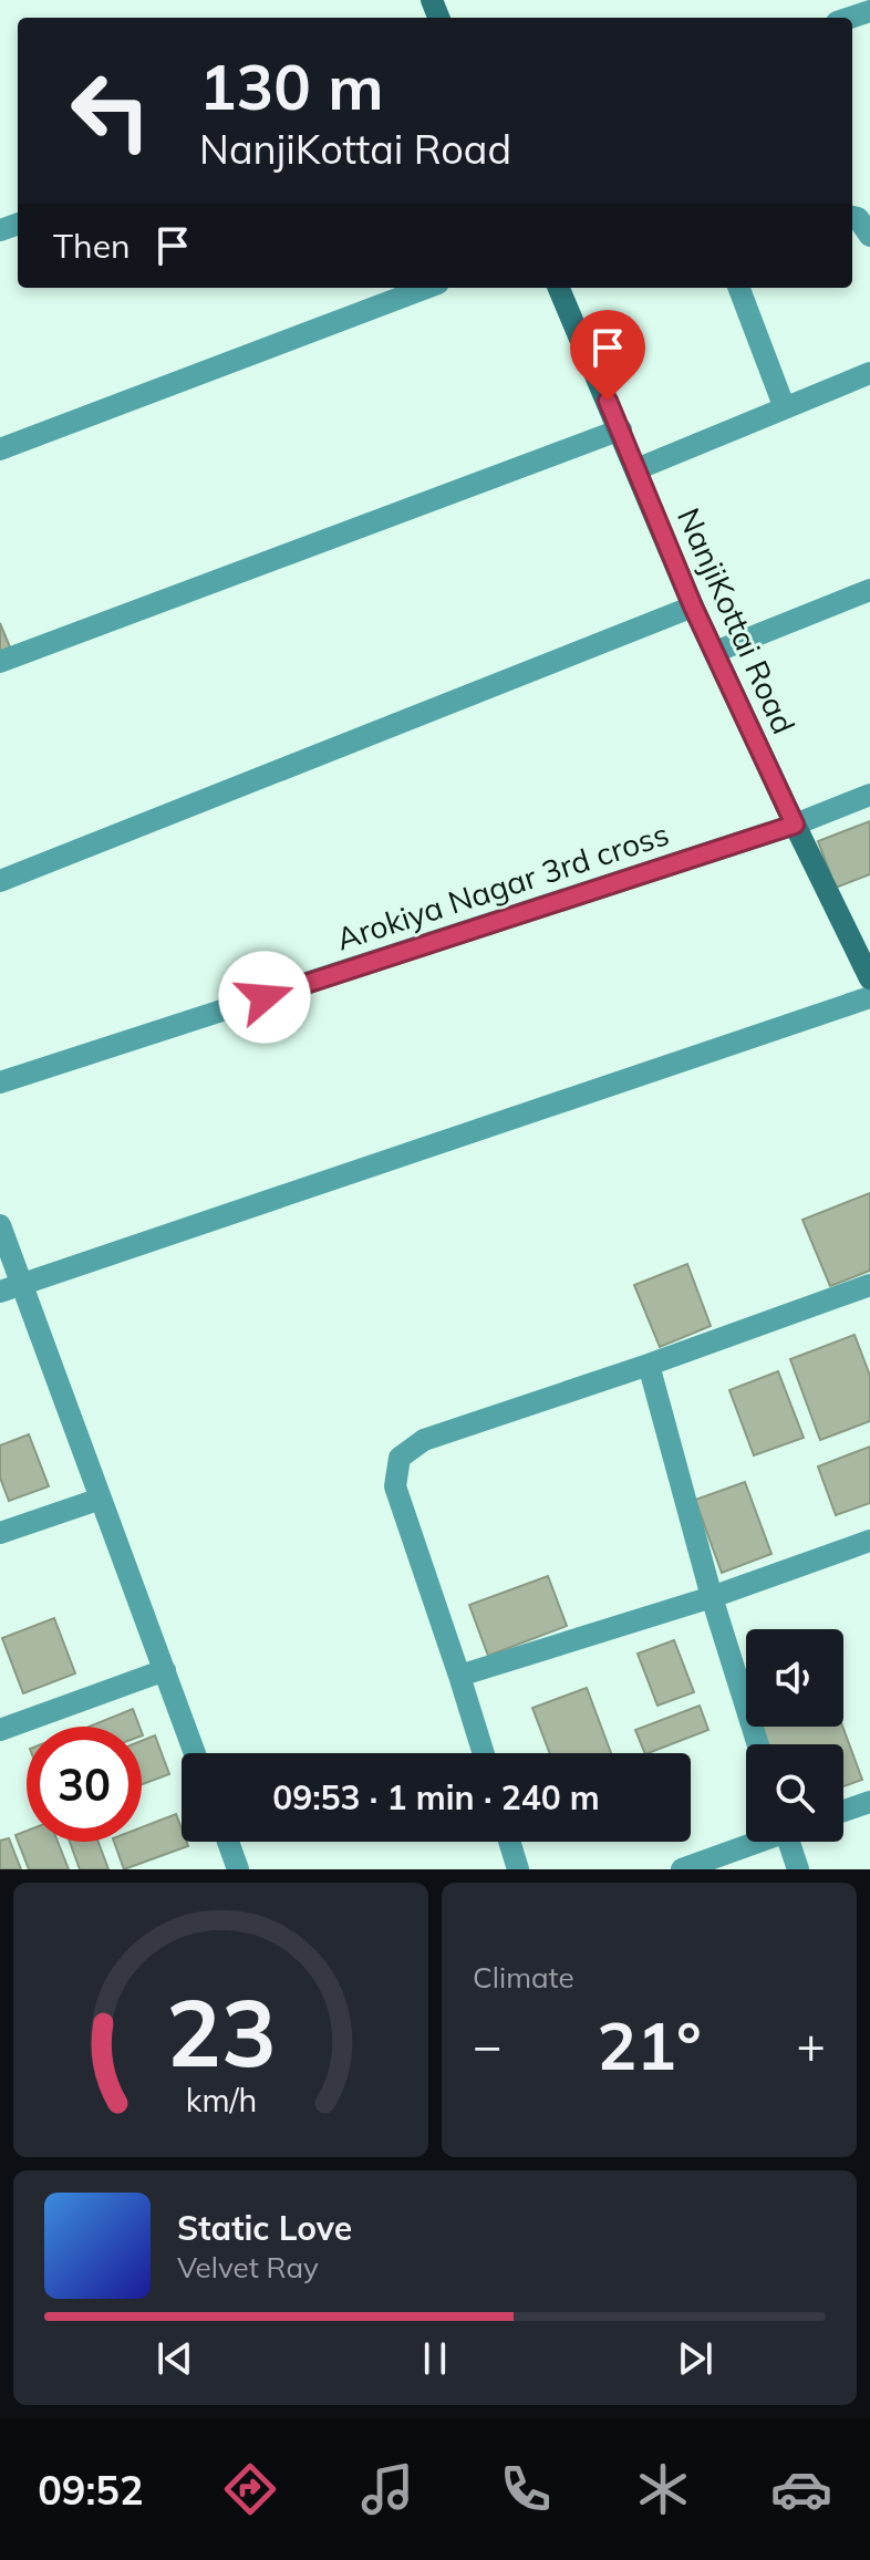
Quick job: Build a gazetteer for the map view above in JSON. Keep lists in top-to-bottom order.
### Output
{
  "streets": {
    "main road": ["NanjiKottai Road"],
    "street": ["Arokiya Nagar 3rd cross"]
  },
  "crossings": [
    ["NanjiKottai Road", "Arokiya Nagar 3rd cross"]
  ],
  "page": {
    "turn": ["130 m", "NanjiKottai Road"],
    "then": "Then",
    "limit": "30",
    "trip": "09:53 · 1 min · 240 m",
    "tile": "Climate",
    "heat": ["−", "21°", "+"],
    "song": ["Static Love", "Velvet Ray"],
    "tabs": "09:52",
    "gauge": ["23", "km/h"]
  }
}
